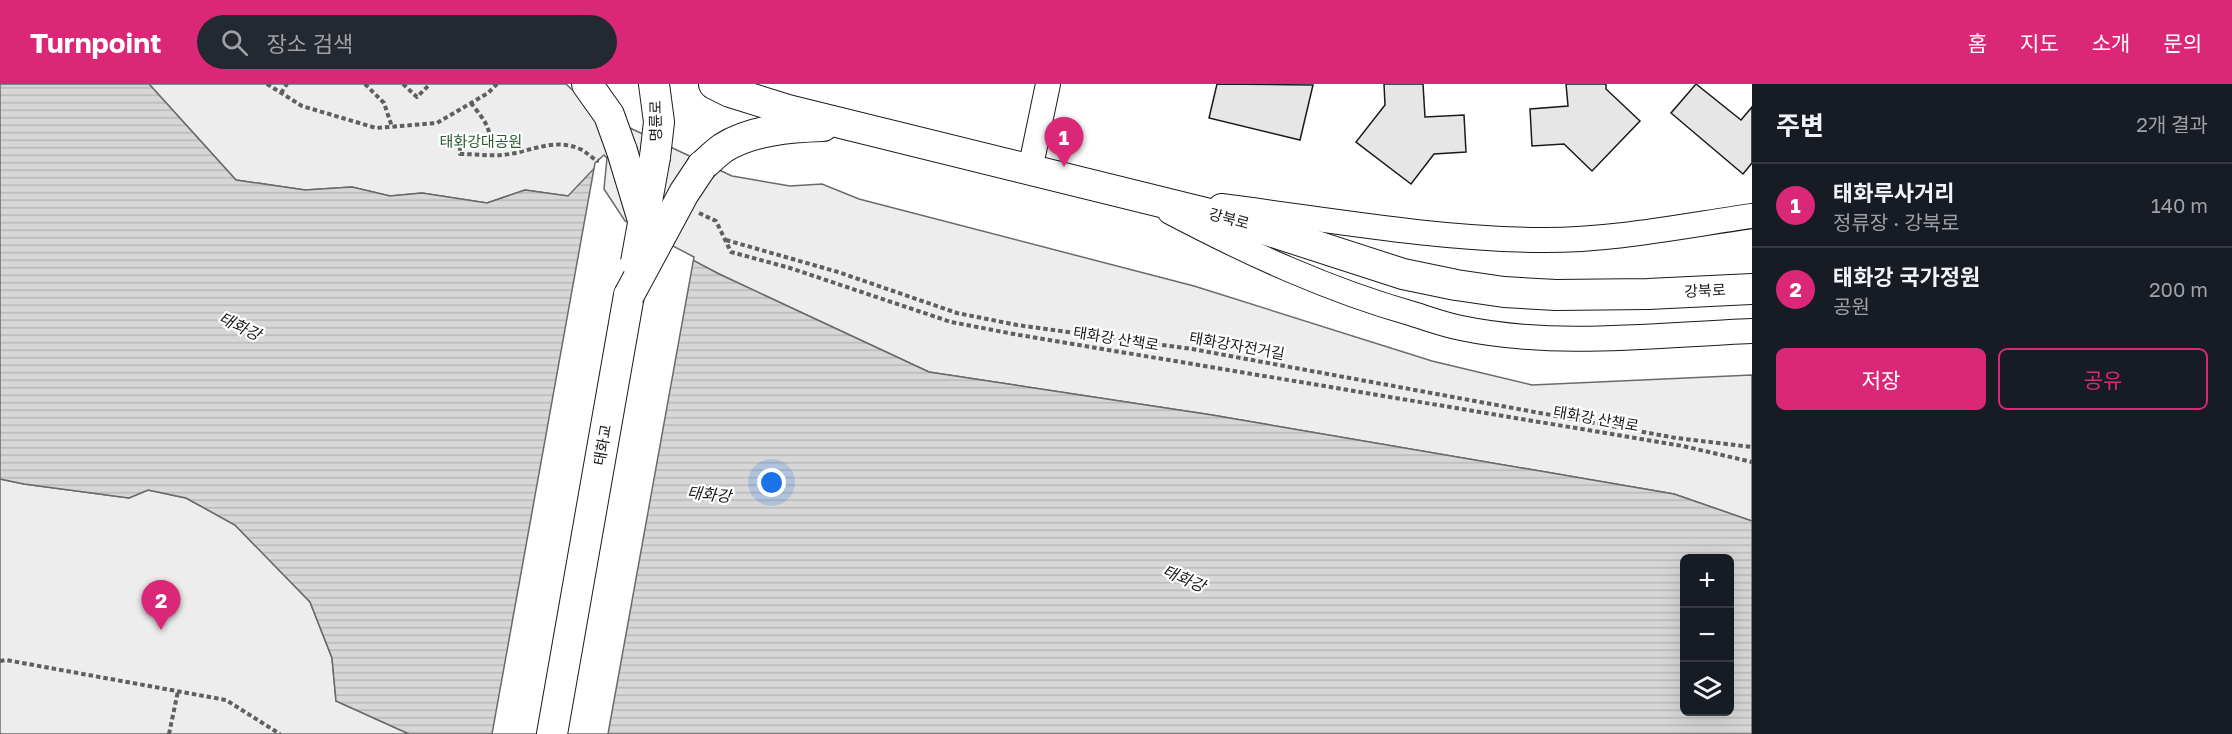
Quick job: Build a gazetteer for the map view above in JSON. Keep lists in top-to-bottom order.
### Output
{
  "streets": {
    "main road": ["명륜로", "강북로", "태화교"],
    "path": ["태화강 산책로", "태화강자전거길"]
  },
  "crossings": [
    ["명륜로", "태화교"],
    ["태화강 산책로", "태화강자전거길"]
  ],
  "water": ["태화강"],
  "parks": ["태화강대공원"],
  "page": {
    "header": "Turnpoint",
    "search": "장소 검색",
    "nav": [
      "홈",
      "지도",
      "소개",
      "문의"
    ],
    "heading": ["주변", "2개 결과"],
    "pins": ["1", "2"],
    "list": [
      {
        "mark": "1",
        "name": "태화루사거리",
        "note": "정류장 · 강북로",
        "value": "140 m"
      },
      {
        "mark": "2",
        "name": "태화강 국가정원",
        "note": "공원",
        "value": "200 m"
      }
    ],
    "buttons": ["저장", "공유"],
    "map_buttons": ["+", "−"]
  }
}
